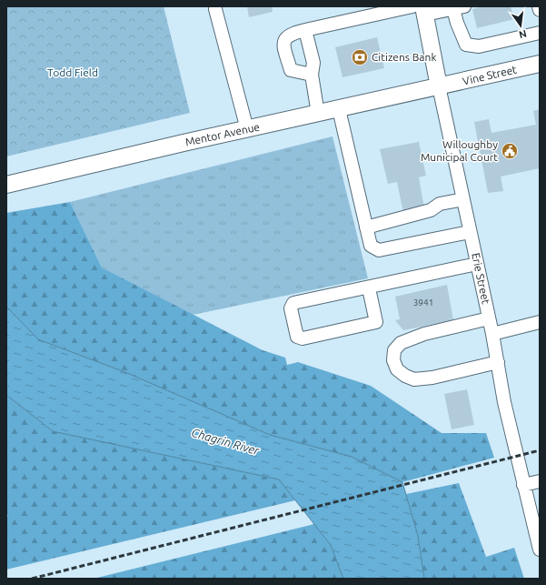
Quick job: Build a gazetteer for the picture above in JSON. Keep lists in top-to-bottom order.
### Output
{
  "streets": {
    "main road": ["Vine Street", "Mentor Avenue", "Erie Street"]
  },
  "crossings": [
    ["Vine Street", "Mentor Avenue"],
    ["Vine Street", "Erie Street"],
    ["Mentor Avenue", "Erie Street"]
  ],
  "water": ["Chagrin River"],
  "parks": ["Todd Field"],
  "places": {
    "bank": ["Citizens Bank"],
    "public building": ["Willoughby Municipal Court"]
  },
  "house_numbers": ["3941"],
  "north": "bottom"
}
